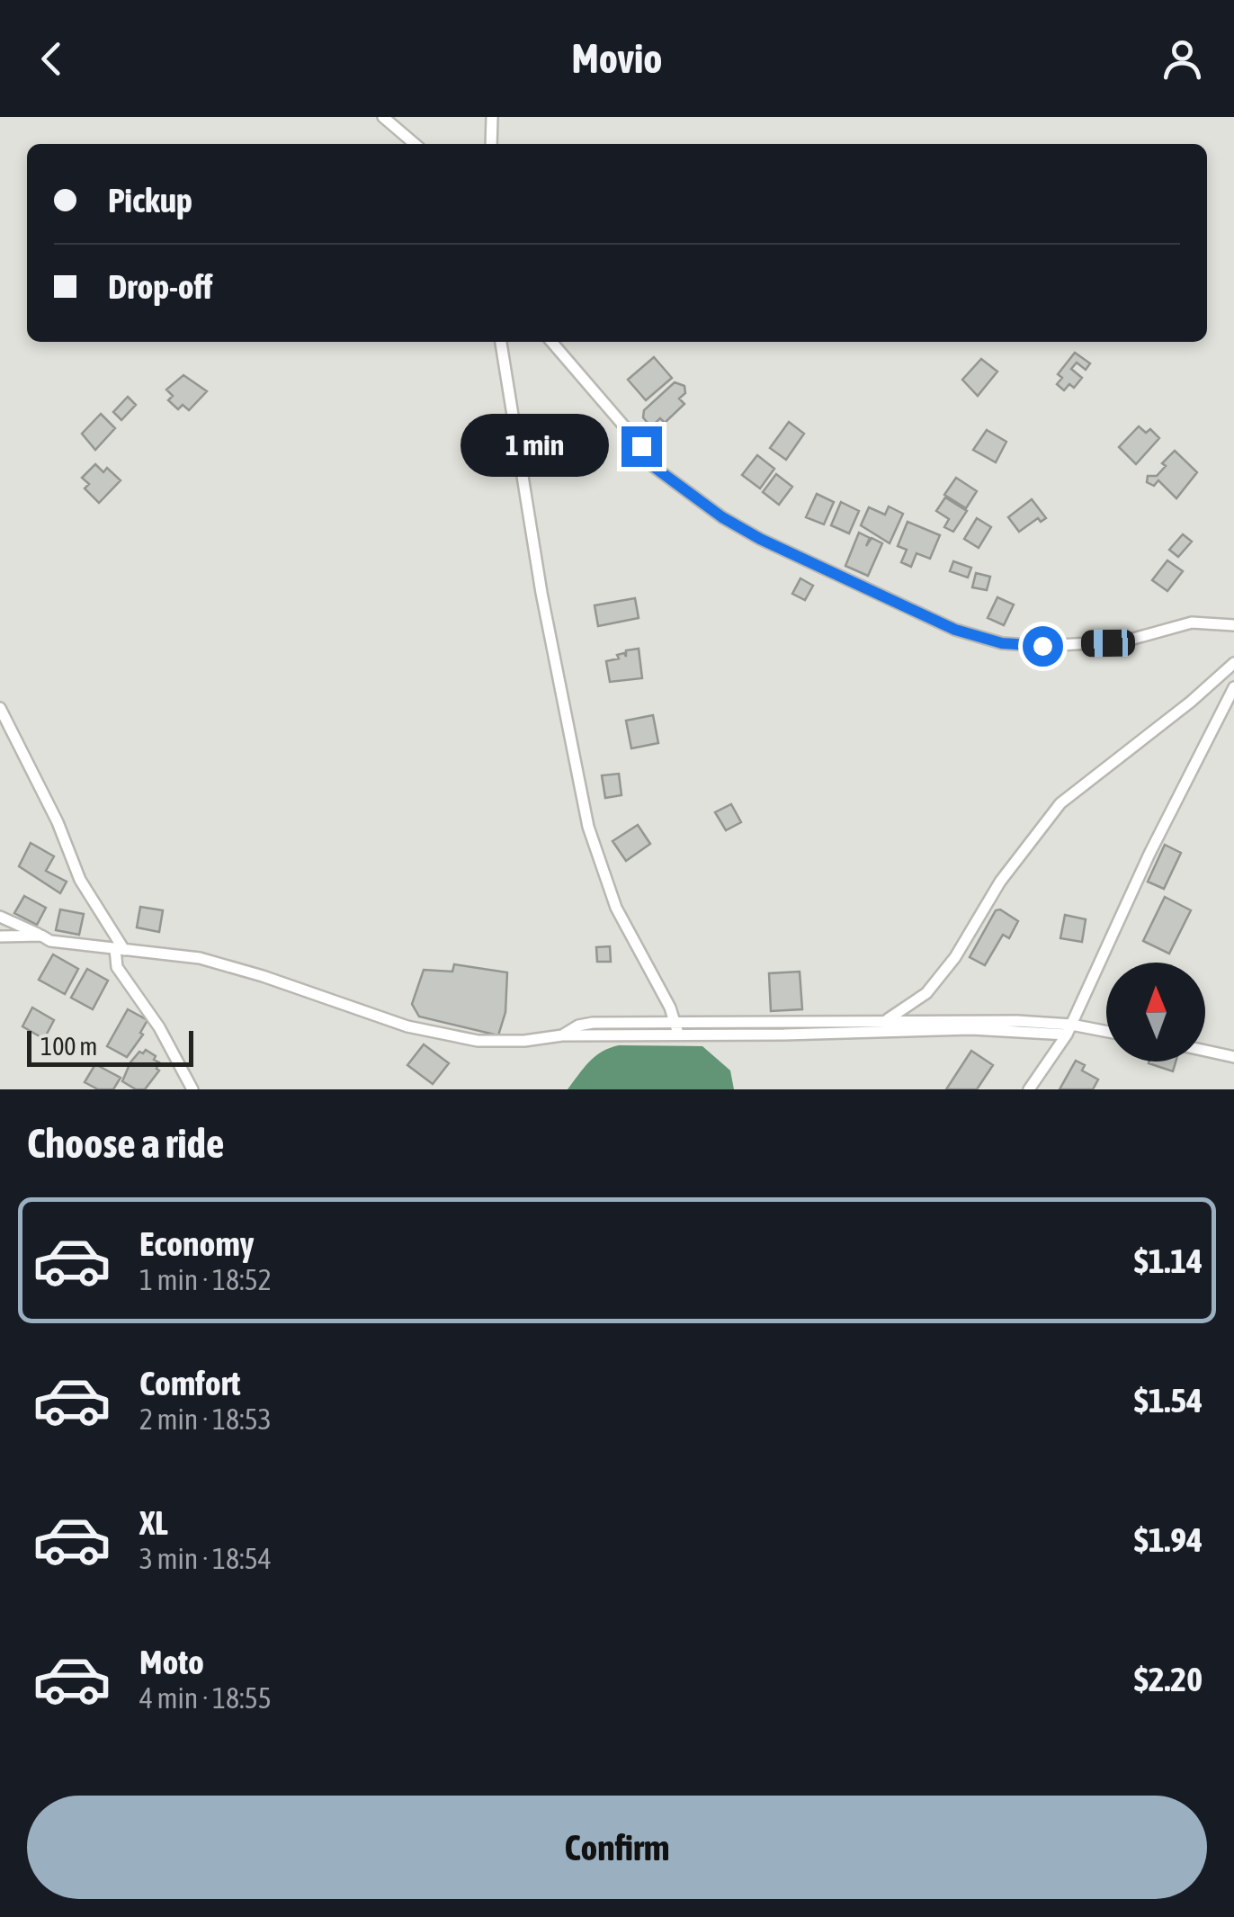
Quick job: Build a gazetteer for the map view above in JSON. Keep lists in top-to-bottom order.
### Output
{
  "scale_bar": "100 m",
  "north": "top",
  "page": {
    "header": "Movio",
    "banner": ["Pickup", "Drop-off"],
    "bubble": "1 min",
    "scale": "100 m",
    "heading": "Choose a ride",
    "list": [
      {
        "name": "Economy",
        "note": "1 min · 18:52",
        "value": "$1.14"
      },
      {
        "name": "Comfort",
        "note": "2 min · 18:53",
        "value": "$1.54"
      },
      {
        "name": "XL",
        "note": "3 min · 18:54",
        "value": "$1.94"
      },
      {
        "name": "Moto",
        "note": "4 min · 18:55",
        "value": "$2.20"
      }
    ],
    "buttons": "Confirm"
  }
}
